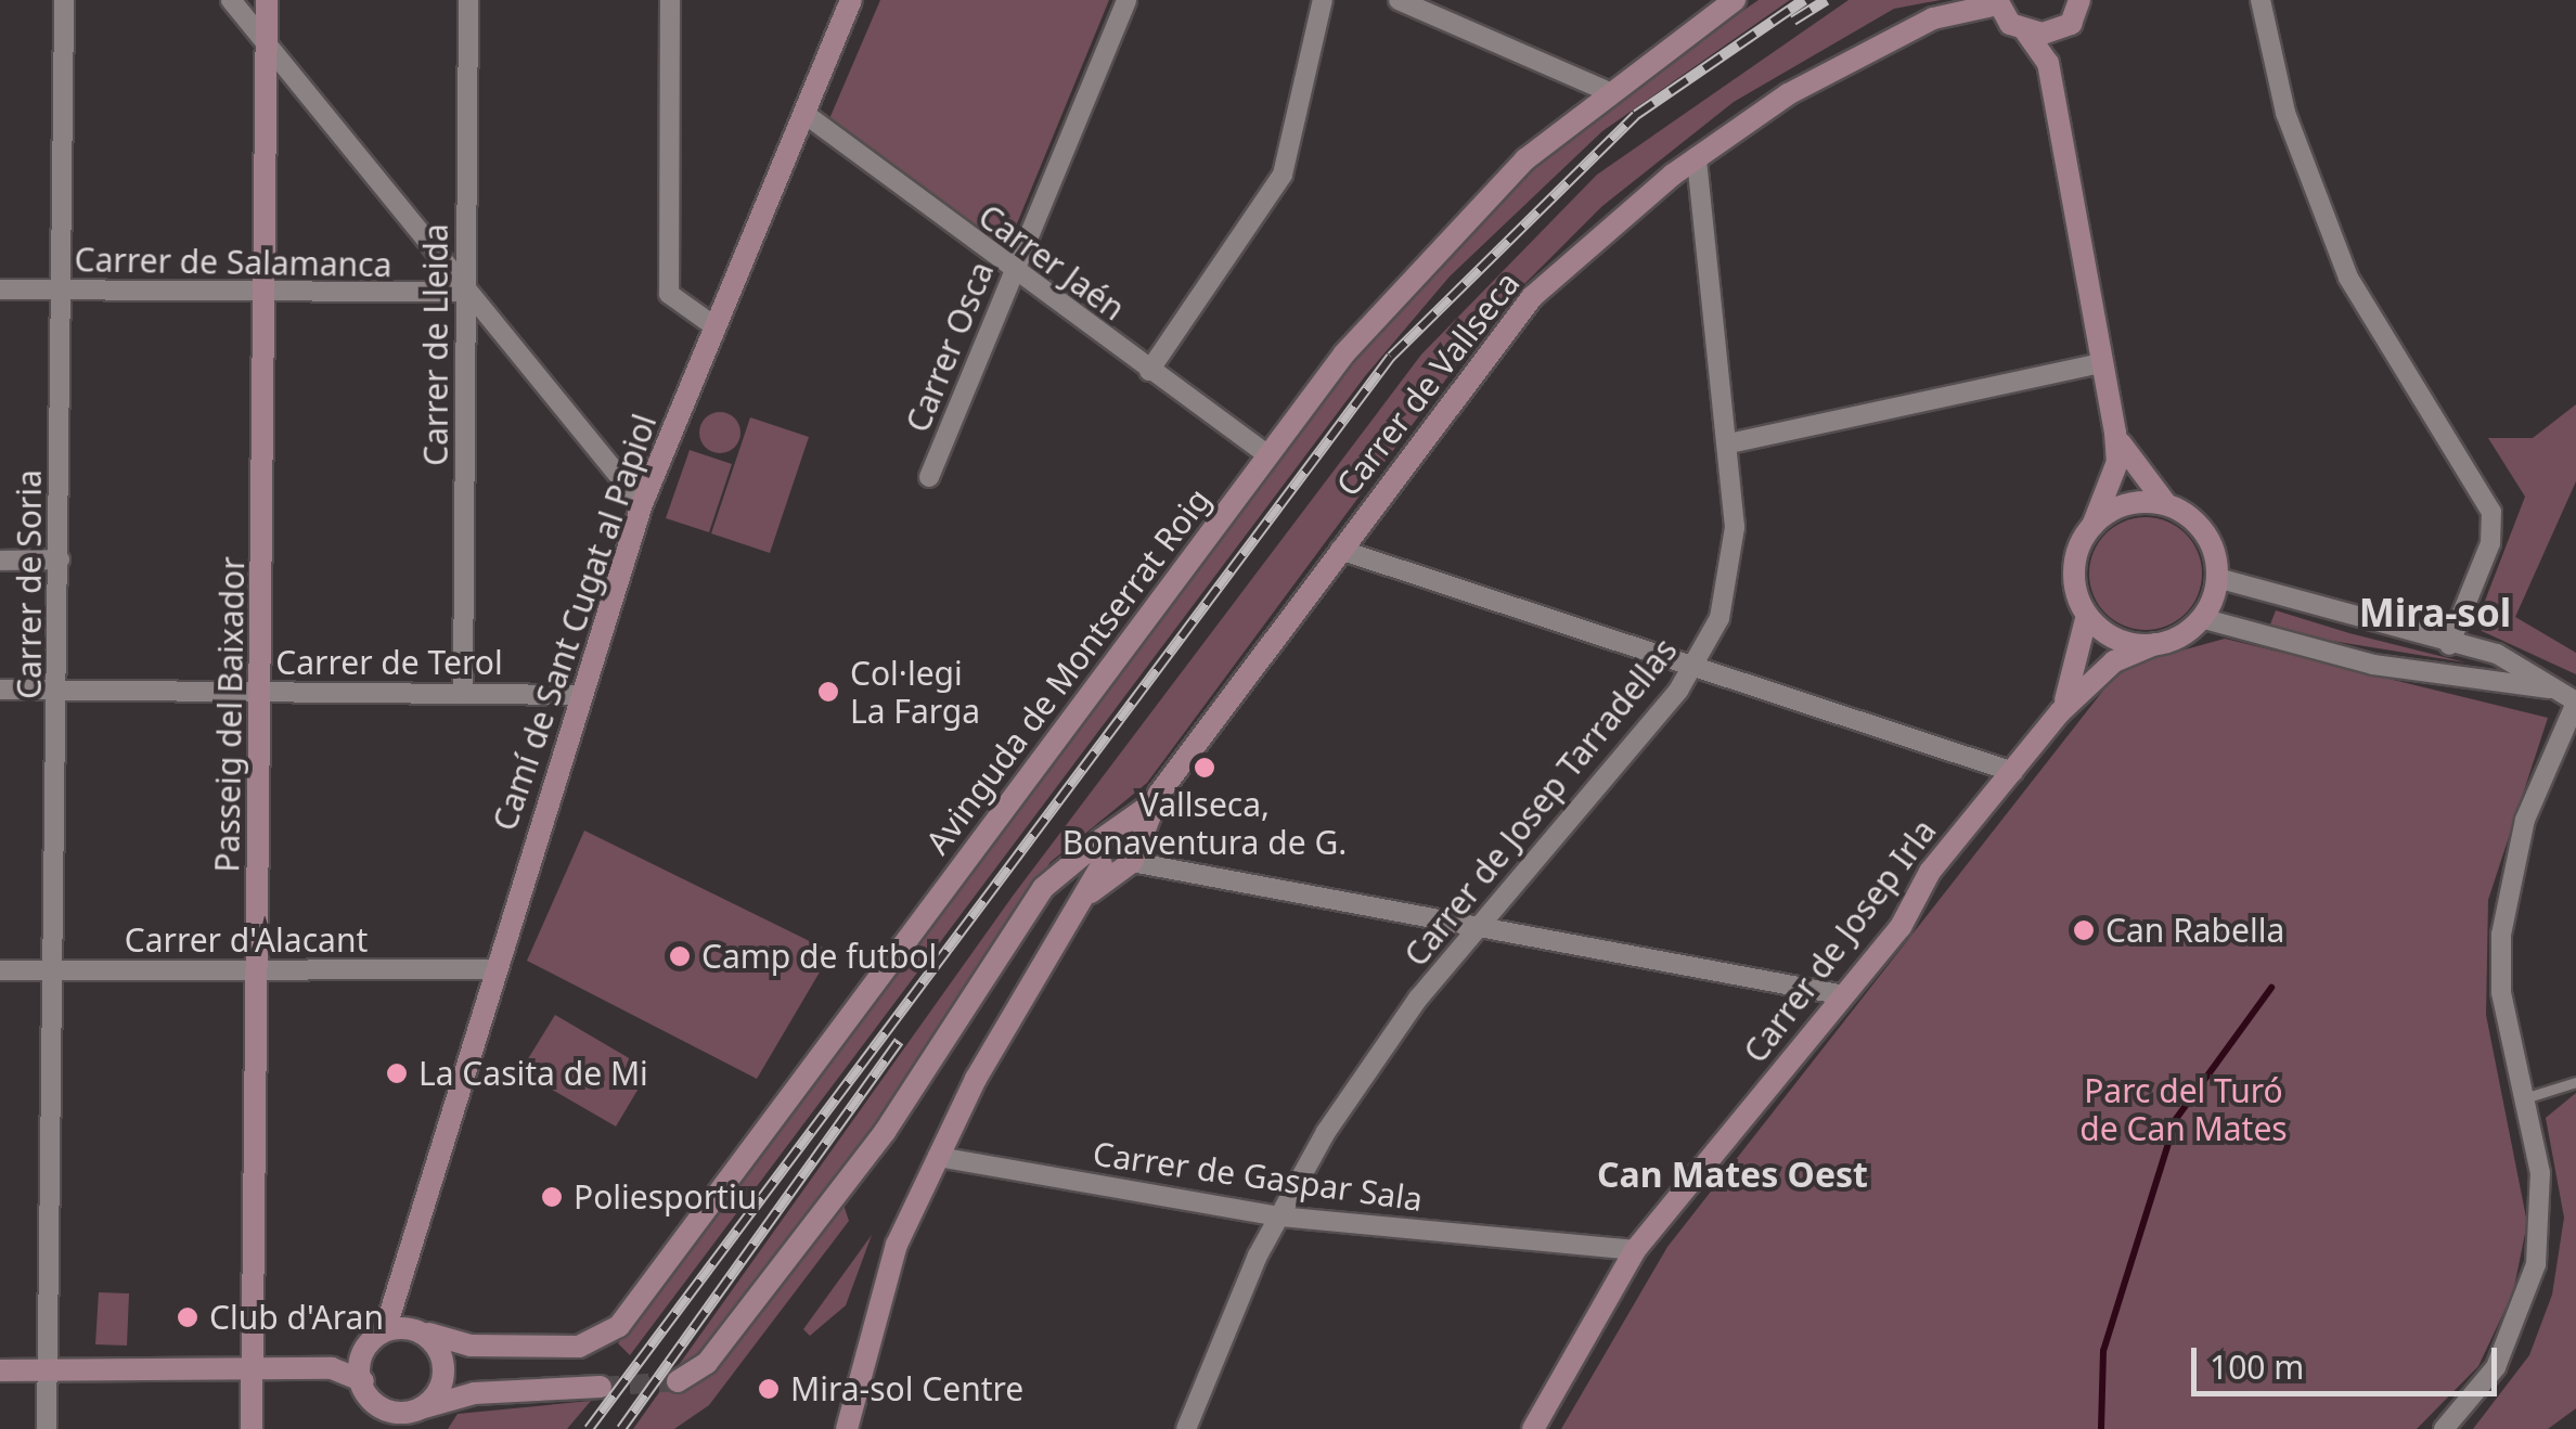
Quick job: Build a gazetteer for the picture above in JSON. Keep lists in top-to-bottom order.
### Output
{
  "streets": {
    "street": [
      "Carrer de Salamanca",
      "Carrer Jaén",
      "Carrer de Lleida",
      "Carrer Osca",
      "Carrer de Vallseca",
      "Carrer de Soria",
      "Camí de Sant Cugat al Papiol",
      "Carrer de Terol",
      "Avinguda de Montserrat Roig",
      "Passeig del Baixador",
      "Carrer de Josep Tarradellas",
      "Carrer d'Alacant",
      "Carrer de Josep Irla",
      "Carrer de Gaspar Sala"
    ]
  },
  "crossings": [
    ["Carrer de Salamanca", "Carrer de Lleida"],
    ["Carrer de Salamanca", "Carrer de Soria"],
    ["Carrer de Salamanca", "Passeig del Baixador"],
    ["Carrer Jaén", "Carrer Osca"],
    ["Carrer Jaén", "Camí de Sant Cugat al Papiol"],
    ["Carrer Jaén", "Avinguda de Montserrat Roig"],
    ["Carrer de Lleida", "Carrer de Terol"],
    ["Carrer de Vallseca", "Carrer de Josep Tarradellas"],
    ["Carrer de Vallseca", "Carrer de Gaspar Sala"],
    ["Carrer de Soria", "Carrer de Terol"],
    ["Carrer de Soria", "Carrer d'Alacant"],
    ["Camí de Sant Cugat al Papiol", "Carrer de Terol"],
    ["Camí de Sant Cugat al Papiol", "Avinguda de Montserrat Roig"],
    ["Camí de Sant Cugat al Papiol", "Carrer d'Alacant"],
    ["Carrer de Terol", "Passeig del Baixador"],
    ["Passeig del Baixador", "Carrer d'Alacant"],
    ["Carrer de Josep Tarradellas", "Carrer de Gaspar Sala"],
    ["Carrer de Josep Irla", "Carrer de Gaspar Sala"]
  ],
  "districts": ["Mira-sol", "Can Mates Oest"],
  "parks": ["Parc del Turó de Can Mates"],
  "places": [
    "Col·legi La Farga",
    "Vallseca, Bonaventura de G.",
    "Can Rabella",
    "Camp de futbol",
    "La Casita de Mi",
    "Poliesportiu",
    "Club d'Aran",
    "Mira-sol Centre"
  ],
  "scale_bar": "100 m"
}
